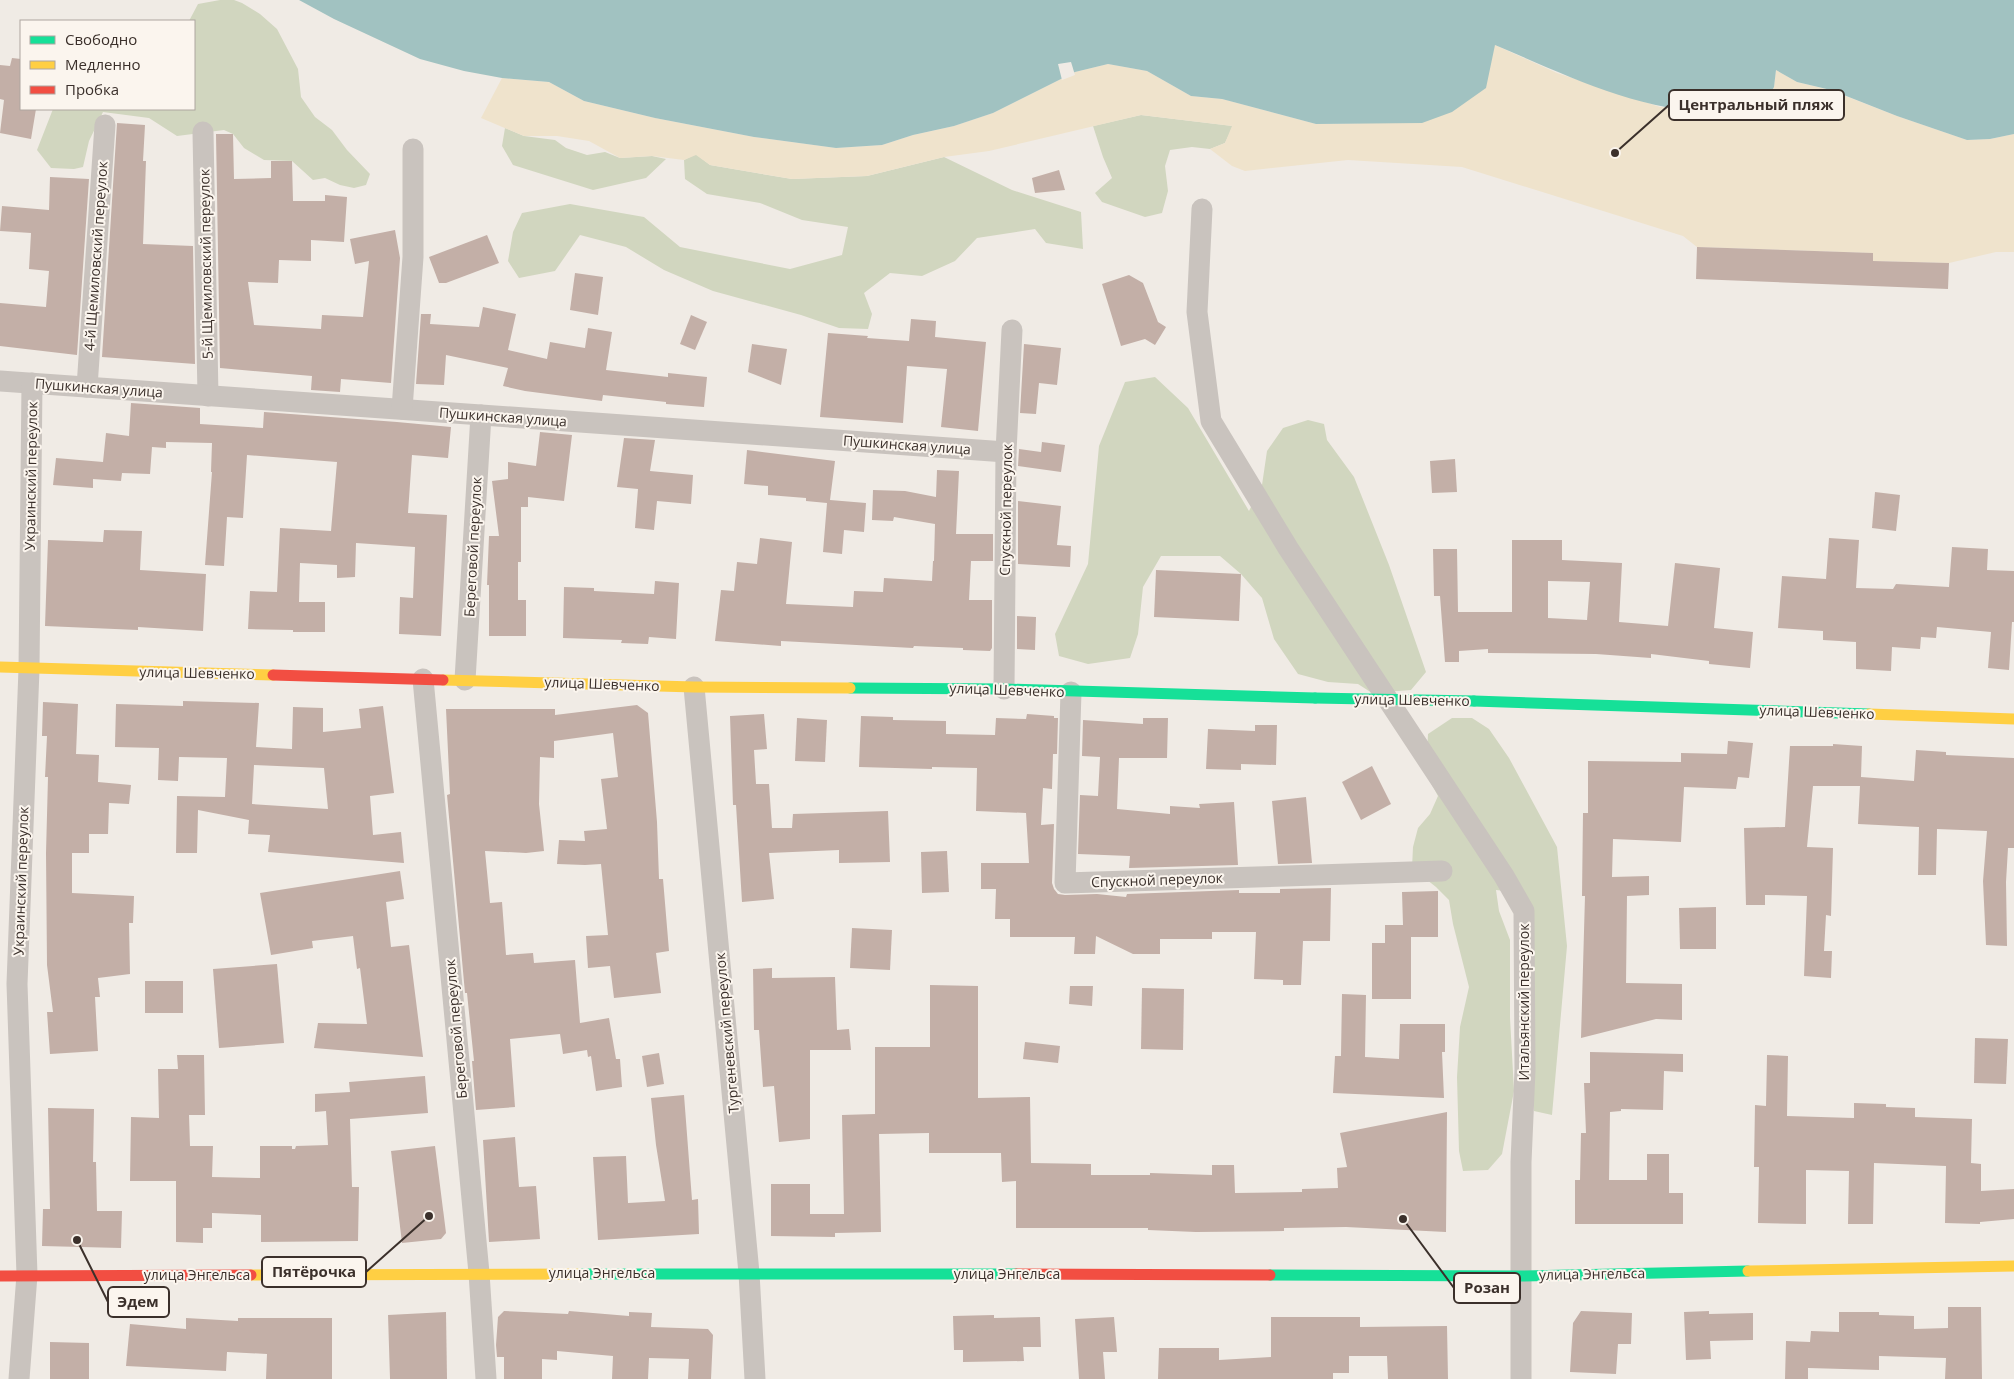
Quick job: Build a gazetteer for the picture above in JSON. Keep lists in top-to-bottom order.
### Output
{
  "streets": {
    "street": [
      "4-й Щемиловский переулок",
      "5-й Щемиловский переулок",
      "Пушкинская улица",
      "Украинский переулок",
      "Спускной переулок",
      "Береговой переулок",
      "улица Шевченко",
      "Итальянский переулок",
      "Тургеневский переулок",
      "улица Энгельса"
    ]
  },
  "crossings": [
    ["4-й Щемиловский переулок", "Пушкинская улица"],
    ["5-й Щемиловский переулок", "Пушкинская улица"],
    ["Пушкинская улица", "Украинский переулок"],
    ["Пушкинская улица", "Спускной переулок"],
    ["Пушкинская улица", "Береговой переулок"],
    ["Украинский переулок", "улица Шевченко"],
    ["Украинский переулок", "улица Энгельса"],
    ["Спускной переулок", "улица Шевченко"],
    ["Береговой переулок", "улица Шевченко"],
    ["Береговой переулок", "улица Энгельса"],
    ["улица Шевченко", "Тургеневский переулок"],
    ["Итальянский переулок", "улица Энгельса"],
    ["Тургеневский переулок", "улица Энгельса"]
  ],
  "places": [
    "Центральный пляж",
    "Пятёрочка",
    "Розан",
    "Эдем"
  ],
  "legend": ["Свободно", "Медленно", "Пробка"]
}
